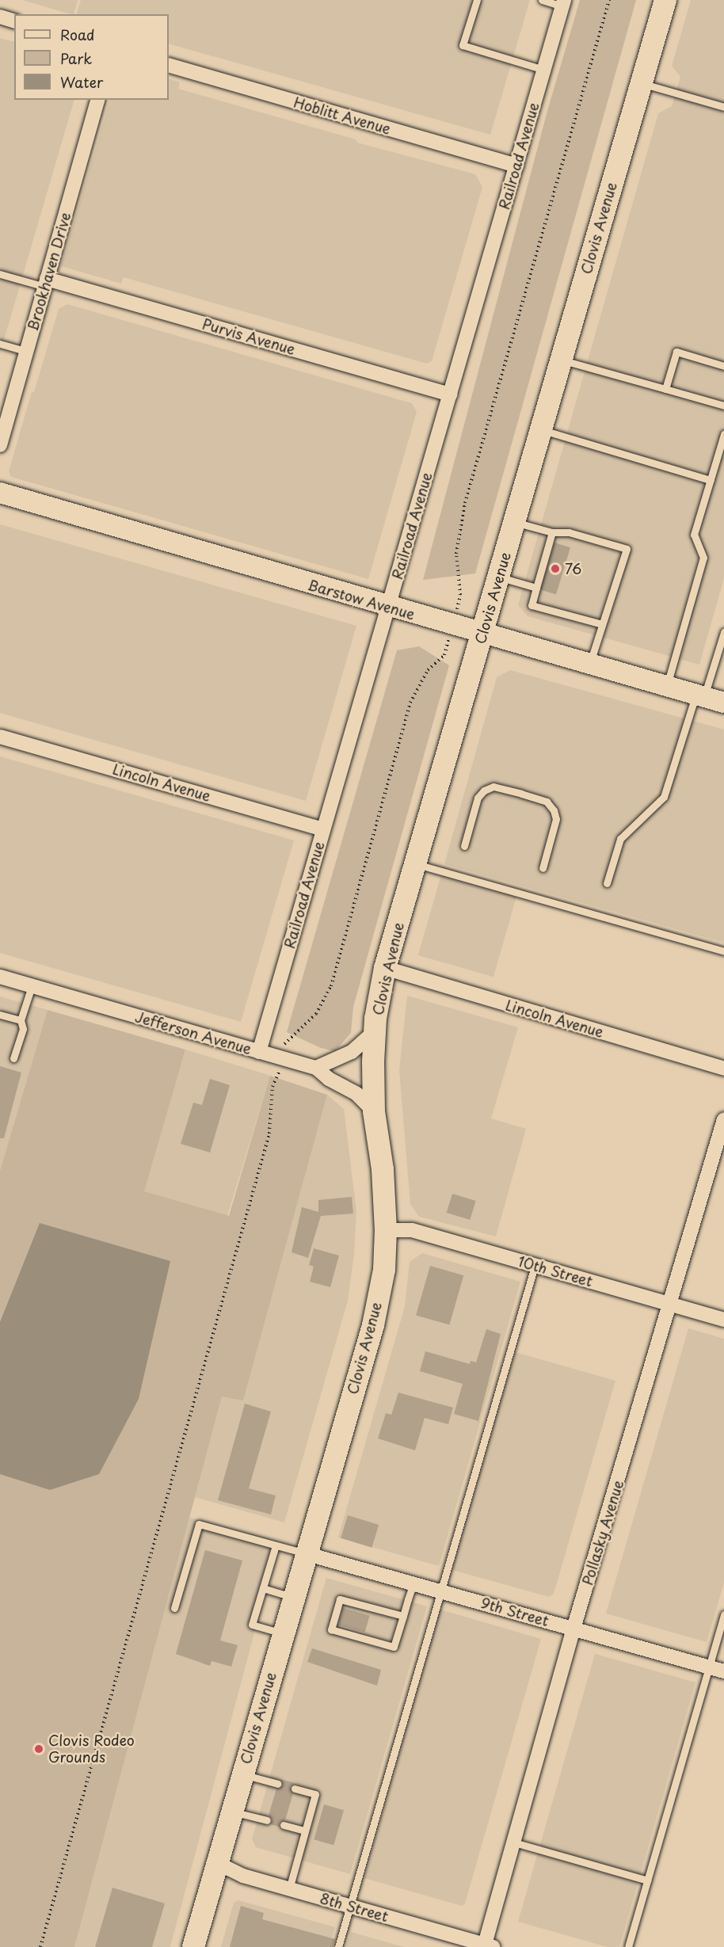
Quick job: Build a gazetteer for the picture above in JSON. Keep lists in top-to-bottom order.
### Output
{
  "streets": {
    "main road": ["Clovis Avenue", "Barstow Avenue"],
    "street": [
      "Hoblitt Avenue",
      "Railroad Avenue",
      "Brookhaven Drive",
      "Purvis Avenue",
      "Lincoln Avenue",
      "Jefferson Avenue",
      "10th Street",
      "Pollasky Avenue",
      "9th Street",
      "8th Street"
    ]
  },
  "crossings": [
    ["Hoblitt Avenue", "Railroad Avenue"],
    ["Railroad Avenue", "Purvis Avenue"],
    ["Railroad Avenue", "Barstow Avenue"],
    ["Railroad Avenue", "Lincoln Avenue"],
    ["Railroad Avenue", "Jefferson Avenue"],
    ["Clovis Avenue", "Barstow Avenue"],
    ["Clovis Avenue", "Lincoln Avenue"],
    ["Clovis Avenue", "Jefferson Avenue"],
    ["Clovis Avenue", "10th Street"],
    ["Clovis Avenue", "9th Street"],
    ["Clovis Avenue", "8th Street"],
    ["Brookhaven Drive", "Purvis Avenue"],
    ["10th Street", "Pollasky Avenue"],
    ["Pollasky Avenue", "9th Street"],
    ["Pollasky Avenue", "8th Street"]
  ],
  "places": ["76", "Clovis Rodeo Grounds"],
  "legend": ["Road", "Park", "Water"]
}
